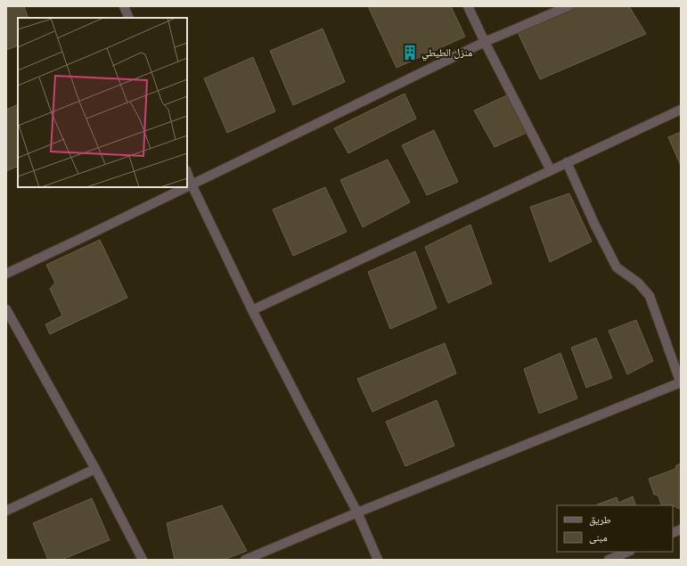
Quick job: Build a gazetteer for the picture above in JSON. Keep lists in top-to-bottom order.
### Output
{
  "places": {
    "building": ["منزل الطيطي"]
  },
  "legend": ["طريق", "مبنى"]
}
